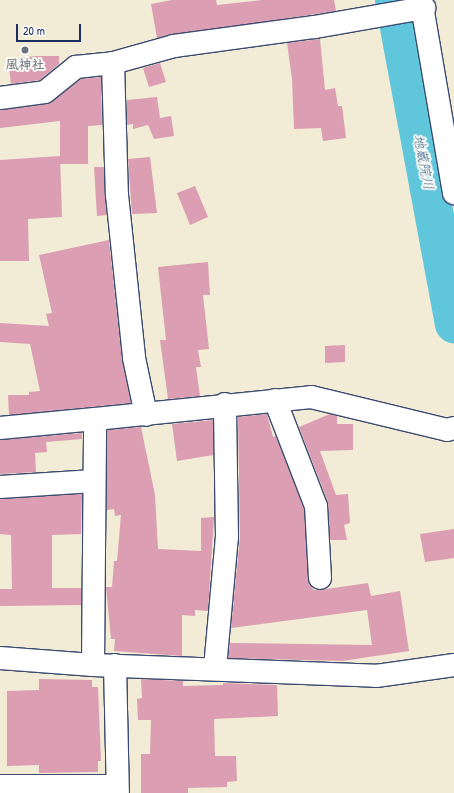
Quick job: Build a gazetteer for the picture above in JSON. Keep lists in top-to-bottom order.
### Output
{
  "water": ["地蔵院川"],
  "places": ["風神社"],
  "scale_bar": "20 m"
}
